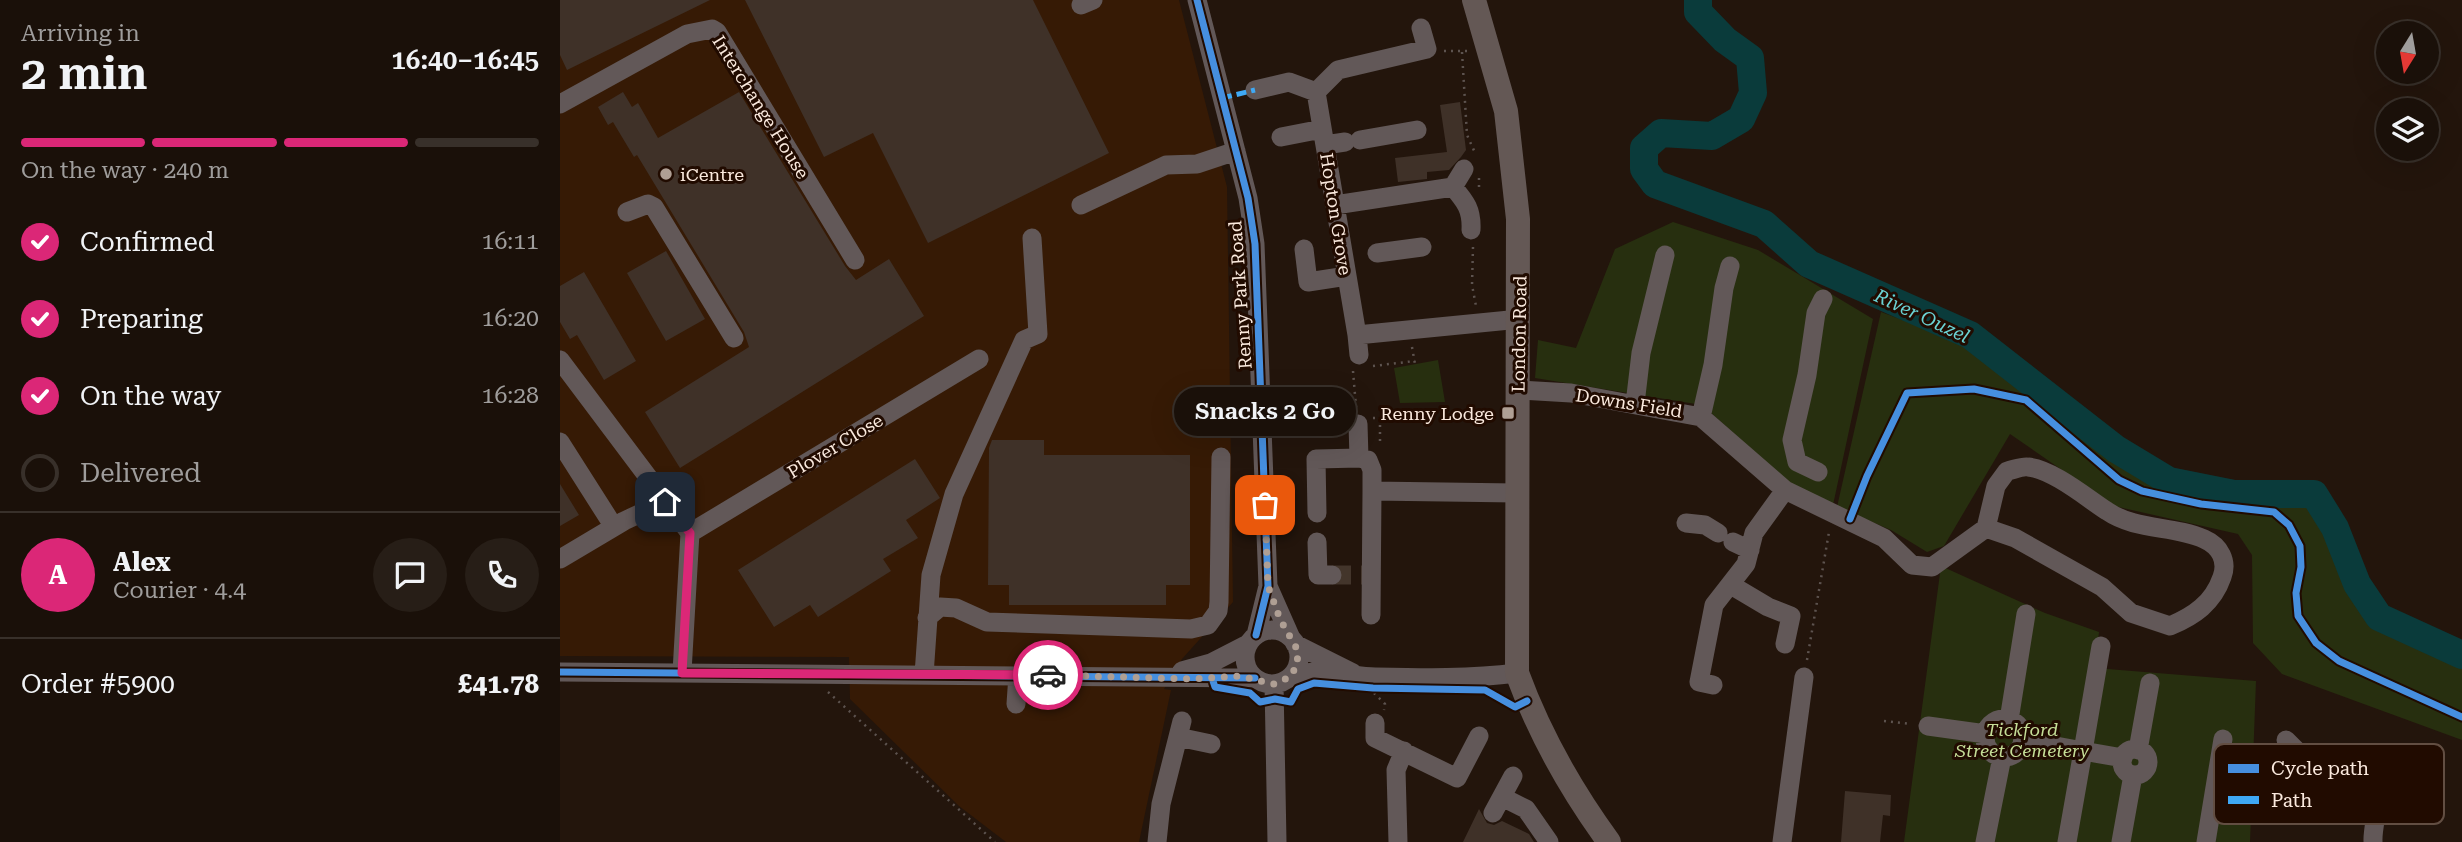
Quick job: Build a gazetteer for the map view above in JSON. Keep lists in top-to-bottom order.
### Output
{
  "streets": {
    "main road": ["London Road"],
    "street": [
      "Interchange House",
      "Hopton Grove",
      "Renny Park Road",
      "Downs Field",
      "Plover Close"
    ]
  },
  "crossings": [
    ["London Road", "Downs Field"]
  ],
  "water": ["River Ouzel"],
  "parks": ["Tickford Street Cemetery"],
  "places": {
    "other": ["iCentre", "Snacks 2 Go"],
    "transit": ["Renny Lodge"]
  },
  "legend": ["Cycle path", "Path"],
  "north": "bottom",
  "page": {
    "heading": ["2 min", "Arriving in", "16:40–16:45"],
    "panel": [
      "Alex",
      "Courier · 4.4",
      "Order #5900",
      "£41.78"
    ],
    "bar": "On the way · 240 m",
    "list": [
      ["Confirmed", "16:11"],
      ["Preparing", "16:20"],
      ["On the way", "16:28"],
      "Delivered"
    ],
    "bubble": "Snacks 2 Go",
    "round": "A"
  }
}
